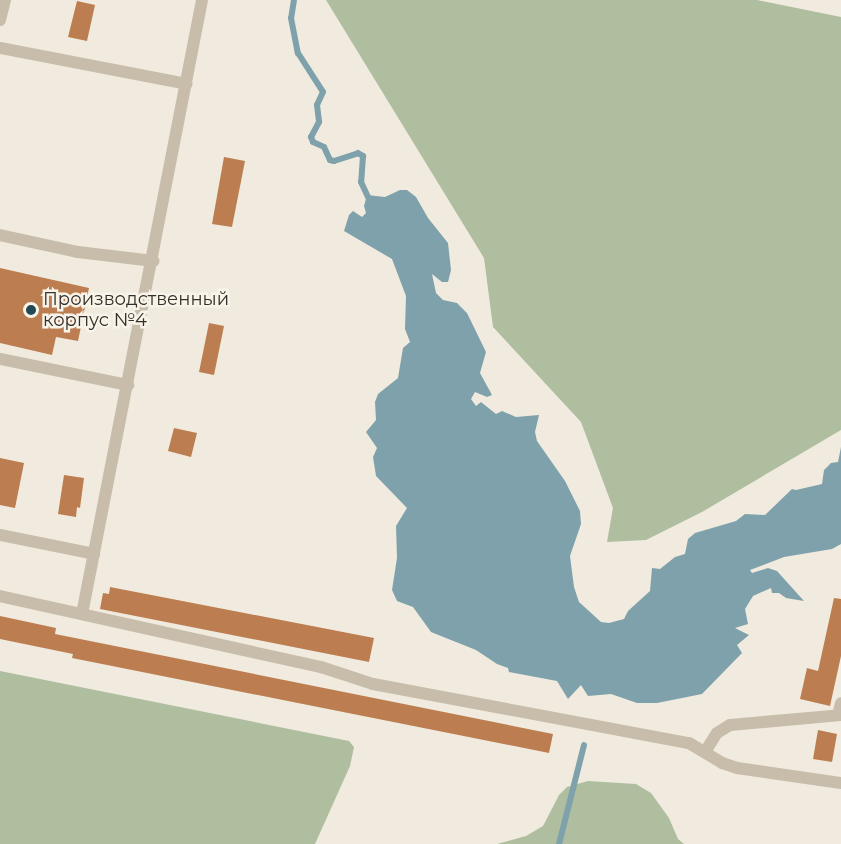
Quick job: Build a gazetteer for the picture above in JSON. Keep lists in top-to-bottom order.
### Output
{
  "places": ["Производственный корпус №4"]
}
